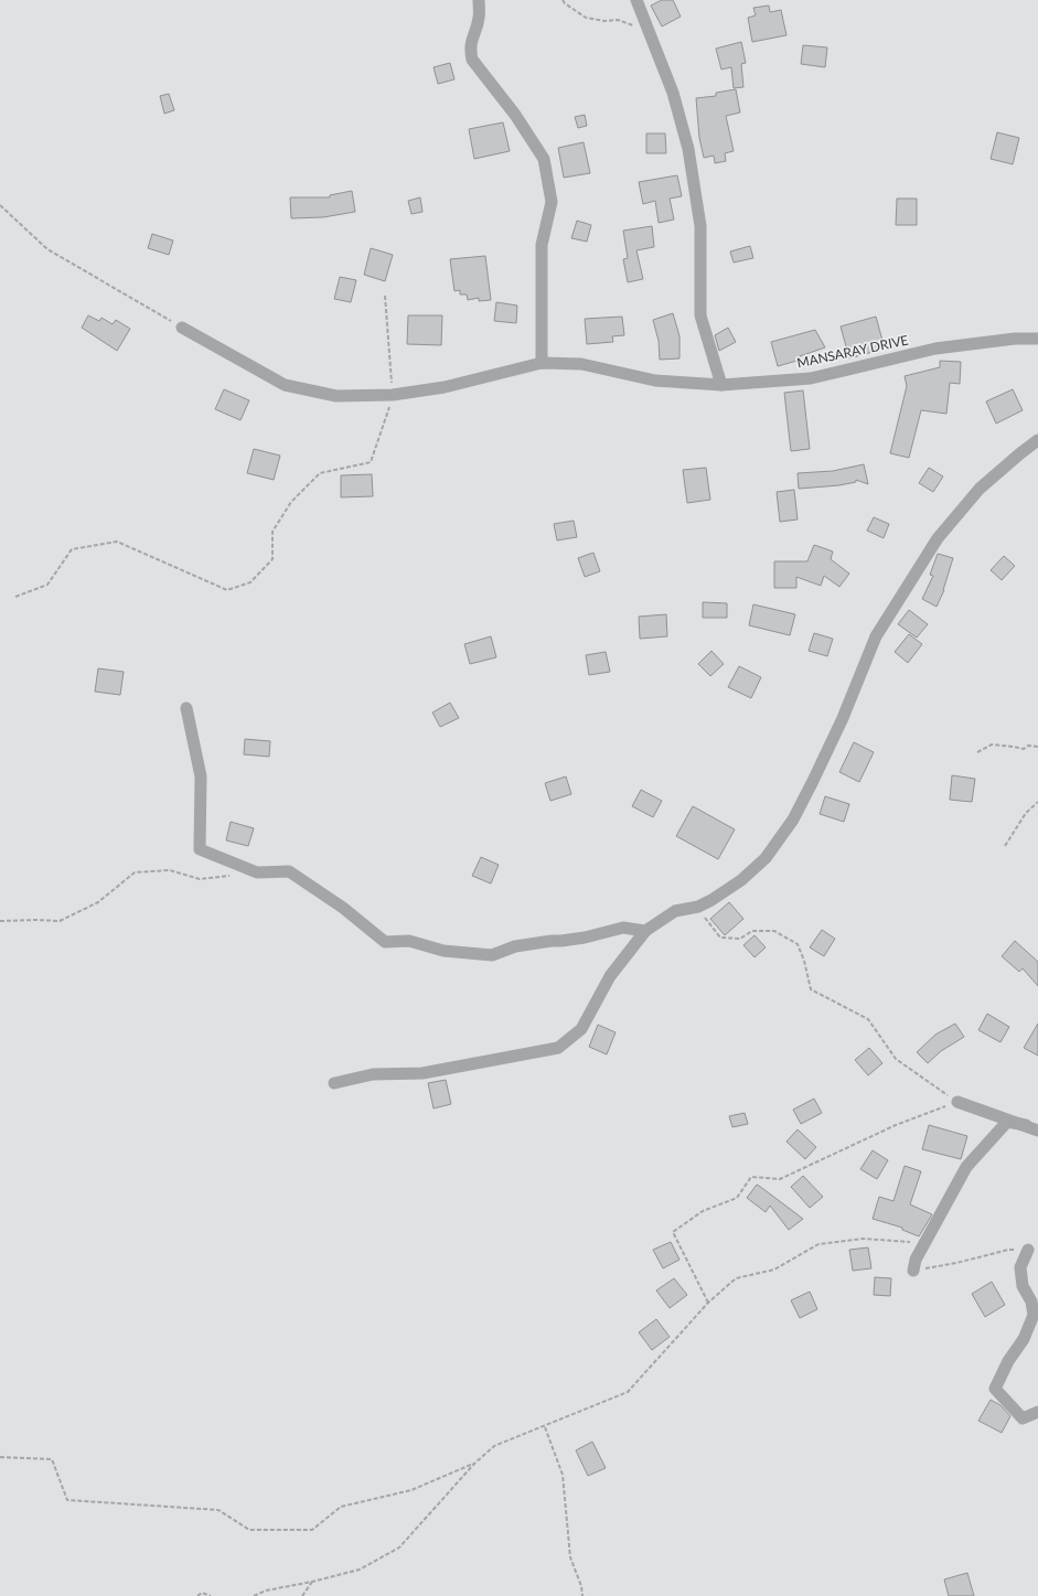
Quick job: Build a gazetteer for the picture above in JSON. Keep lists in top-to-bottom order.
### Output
{
  "streets": {
    "street": ["MANSARAY DRIVE"]
  }
}
